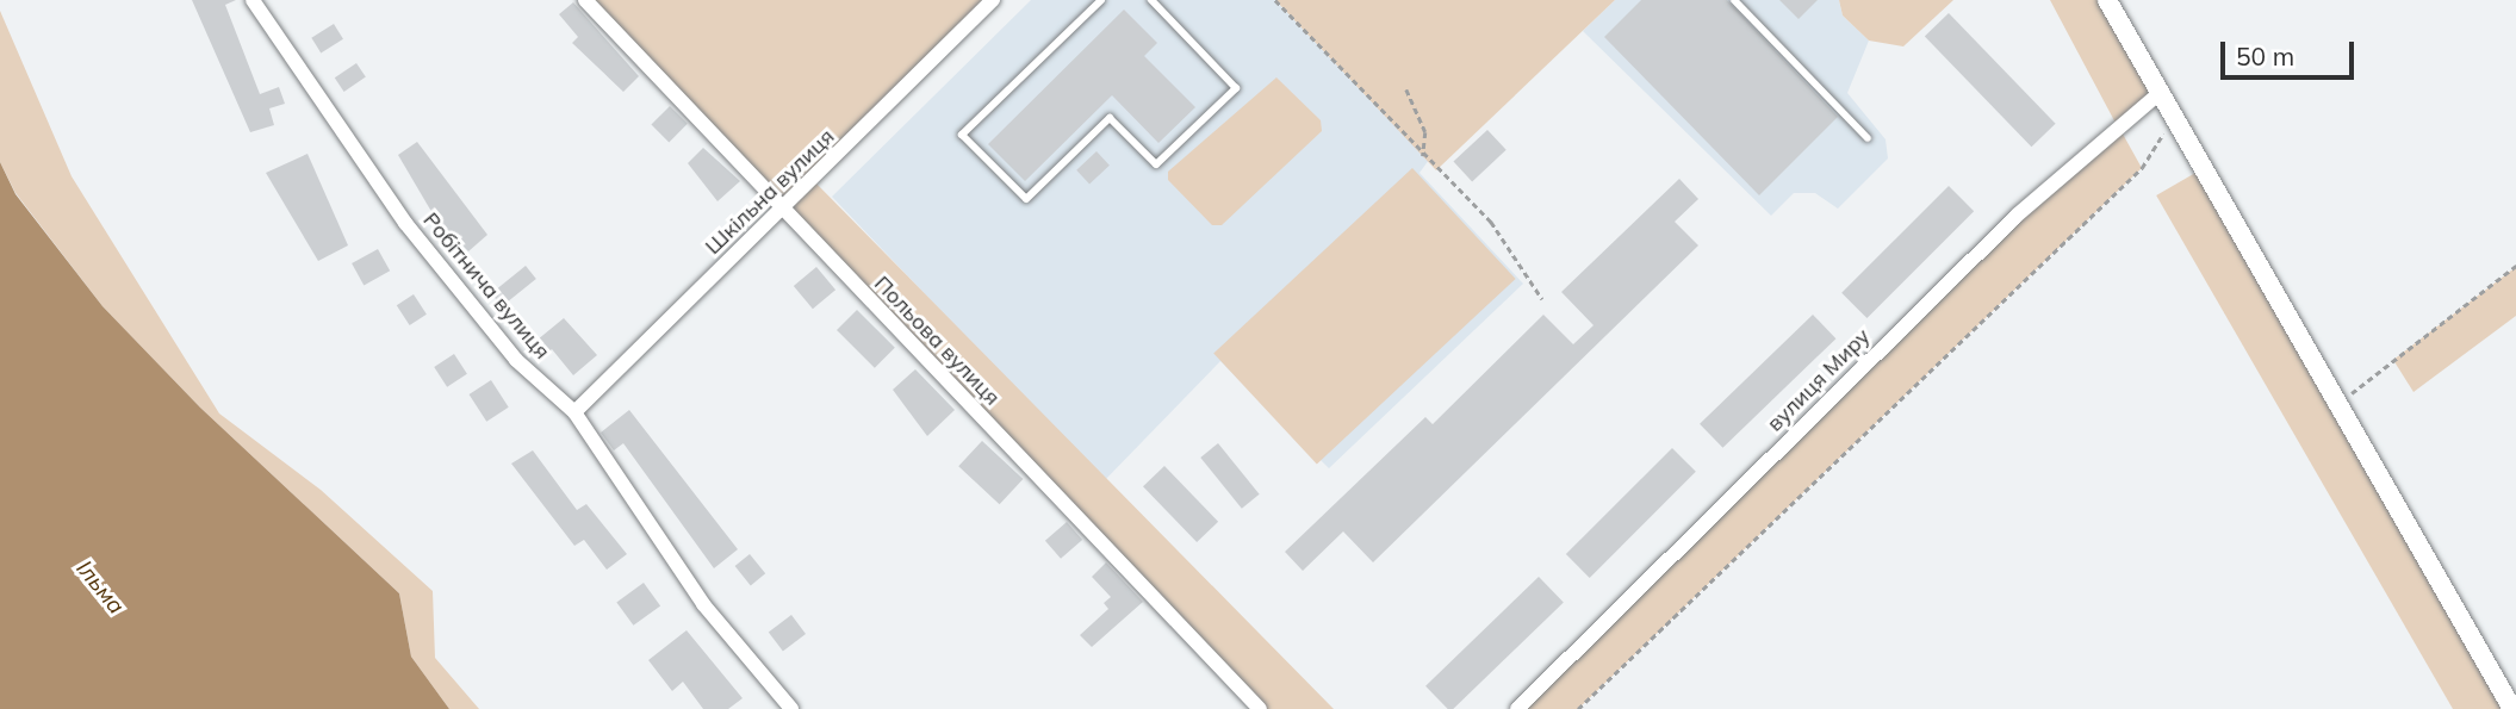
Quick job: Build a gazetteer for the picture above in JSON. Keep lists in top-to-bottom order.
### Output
{
  "streets": {
    "street": [
      "Шкільна вулиця",
      "Робітнича вулиця",
      "Польова вулиця",
      "вулиця Миру"
    ]
  },
  "crossings": [
    ["Шкільна вулиця", "Робітнича вулиця"],
    ["Шкільна вулиця", "Польова вулиця"]
  ],
  "water": ["Ільма"],
  "scale_bar": "50 m"
}
